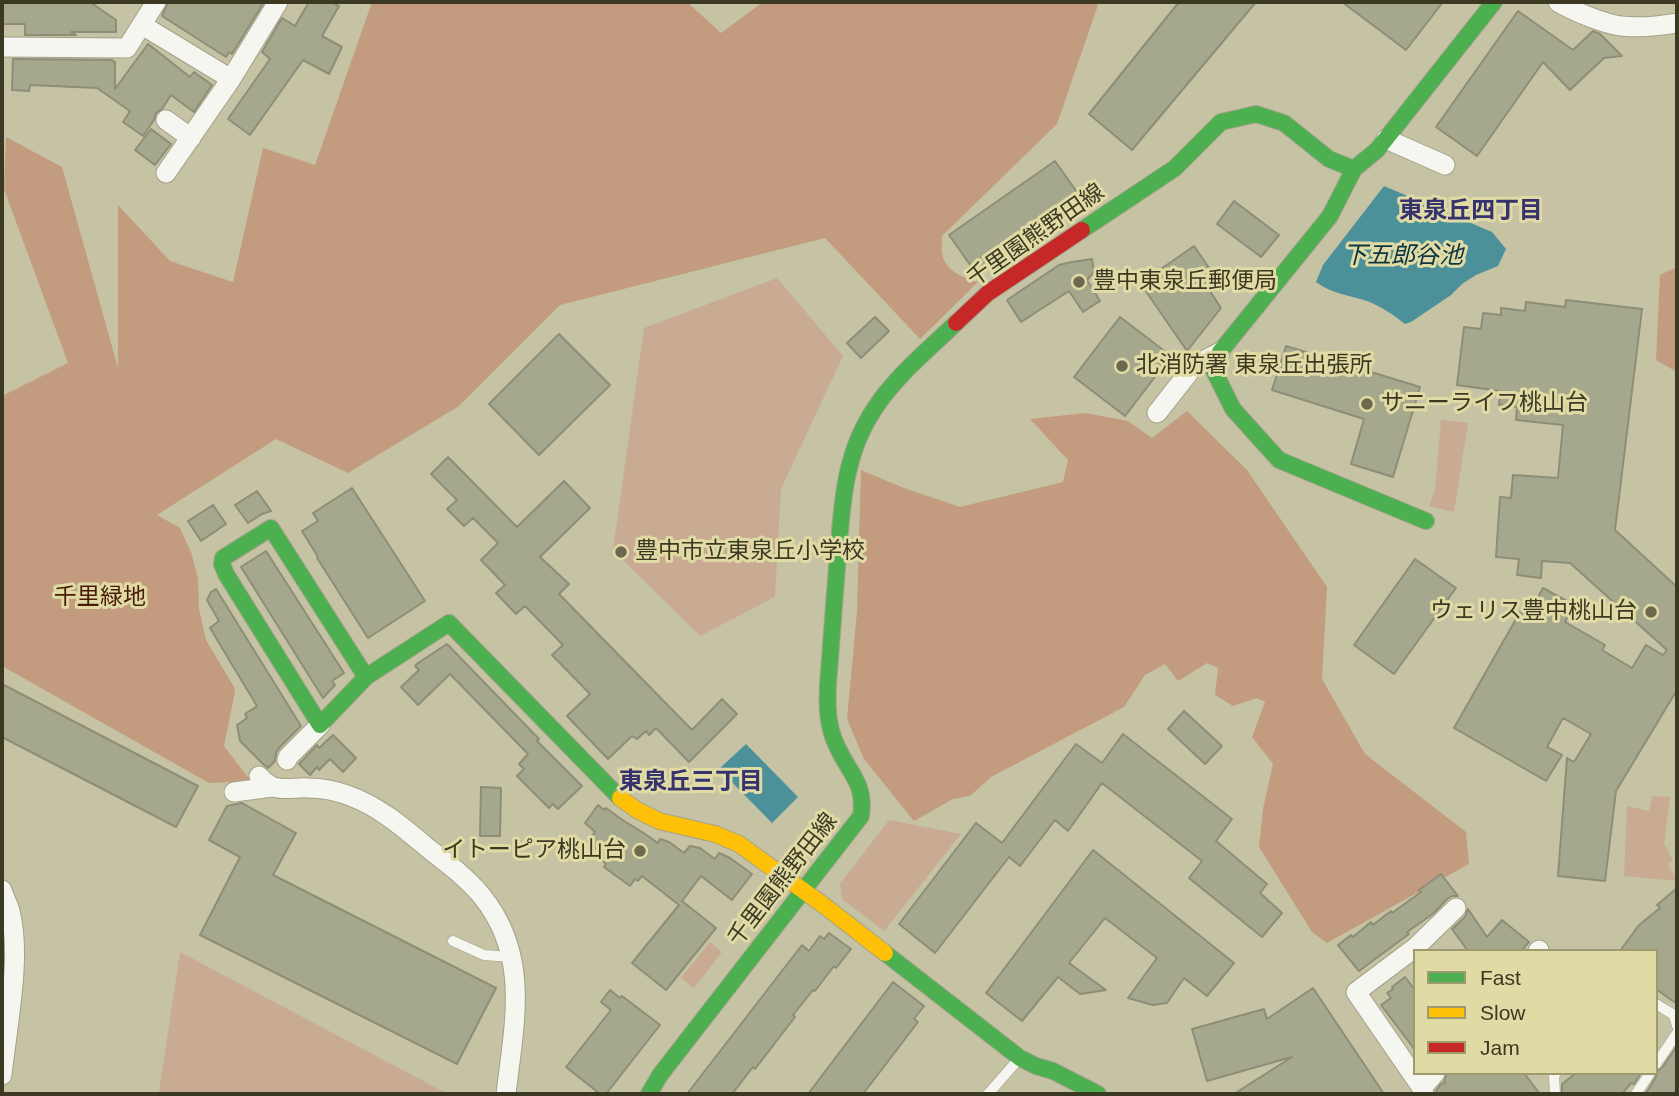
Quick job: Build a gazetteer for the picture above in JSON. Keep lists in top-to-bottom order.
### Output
{
  "streets": {
    "street": ["千里園熊野田線"]
  },
  "districts": ["東泉丘四丁目", "東泉丘三丁目"],
  "water": ["下五郎谷池"],
  "parks": ["千里緑地"],
  "places": [
    "豊中東泉丘郵便局",
    "北消防署 東泉丘出張所",
    "サニーライフ桃山台",
    "豊中市立東泉丘小学校",
    "ウェリス豊中桃山台",
    "イトーピア桃山台"
  ],
  "legend": ["Fast", "Slow", "Jam"]
}
